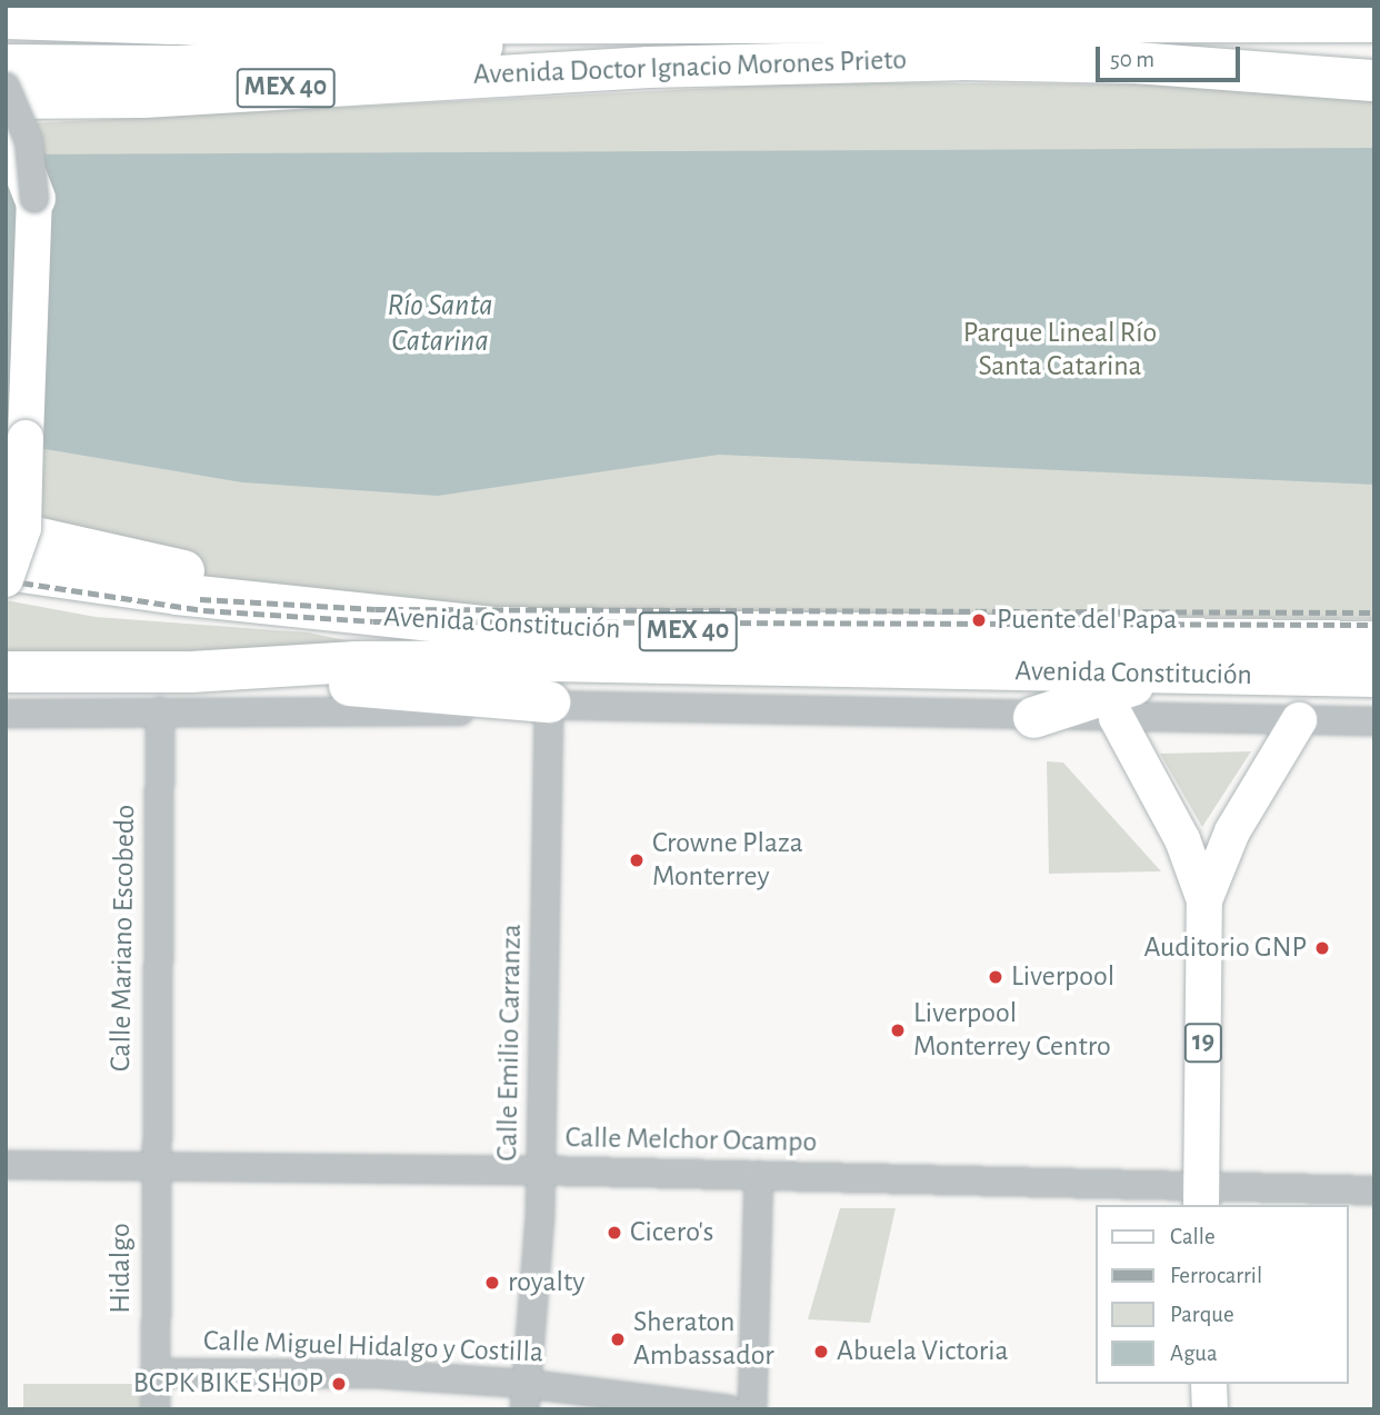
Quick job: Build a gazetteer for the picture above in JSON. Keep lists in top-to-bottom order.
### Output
{
  "streets": {
    "highway": ["Avenida Doctor Ignacio Morones Prieto", "MEX 40", "Avenida Constitución"],
    "main road": ["19"],
    "street": [
      "Calle Mariano Escobedo",
      "Calle Emilio Carranza",
      "Calle Melchor Ocampo",
      "Hidalgo",
      "Calle Miguel Hidalgo y Costilla"
    ]
  },
  "crossings": [
    ["Calle Mariano Escobedo", "Calle Melchor Ocampo"],
    ["Calle Mariano Escobedo", "Hidalgo"],
    ["Calle Emilio Carranza", "Calle Melchor Ocampo"],
    ["Calle Emilio Carranza", "Calle Miguel Hidalgo y Costilla"],
    ["19", "Calle Melchor Ocampo"],
    ["Calle Melchor Ocampo", "Hidalgo"],
    ["Hidalgo", "Calle Miguel Hidalgo y Costilla"]
  ],
  "water": ["Río Santa Catarina"],
  "parks": ["Parque Lineal Río Santa Catarina"],
  "places": [
    "Puente del Papa",
    "Crowne Plaza Monterrey",
    "Auditorio GNP",
    "Liverpool",
    "Liverpool Monterrey Centro",
    "Cicero's",
    "royalty",
    "Sheraton Ambassador",
    "Abuela Victoria",
    "BCPK BIKE SHOP"
  ],
  "legend": [
    "Calle",
    "Ferrocarril",
    "Parque",
    "Agua"
  ],
  "scale_bar": "50 m"
}
